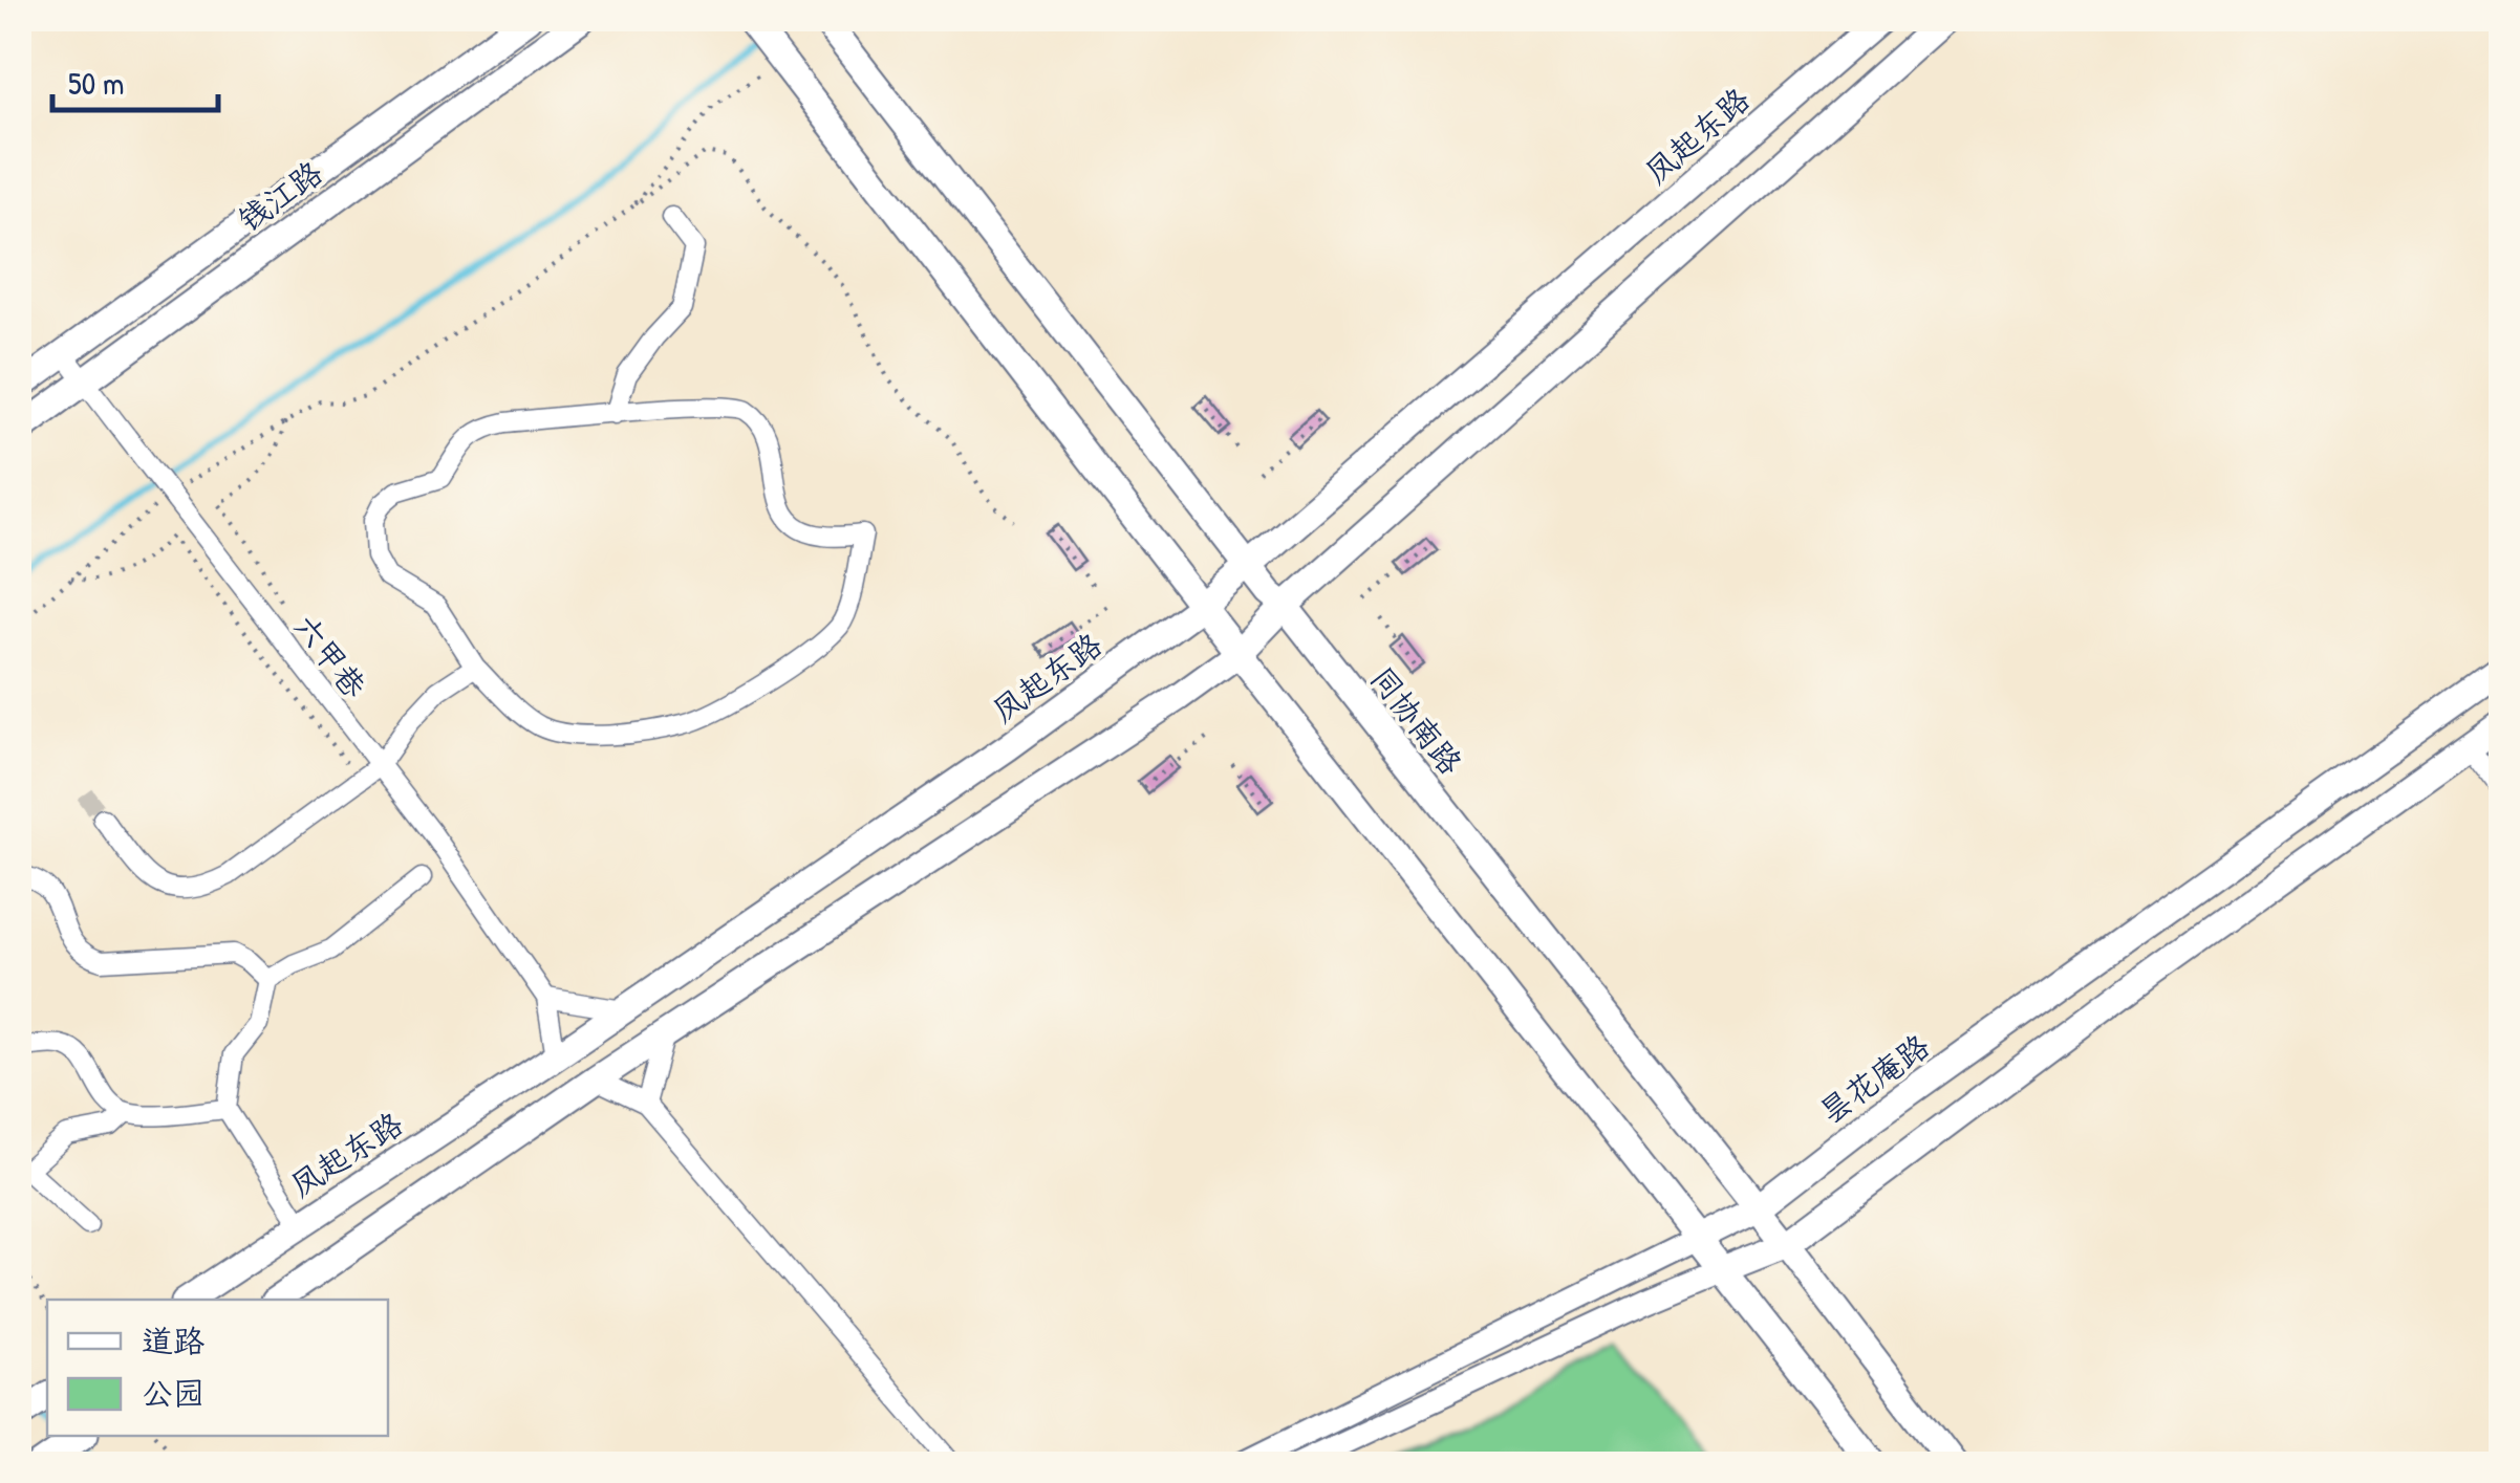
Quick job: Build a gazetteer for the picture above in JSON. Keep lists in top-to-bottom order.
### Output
{
  "streets": {
    "main road": [
      "凤起东路",
      "钱江路",
      "同协南路",
      "昙花庵路"
    ],
    "street": ["六甲巷"]
  },
  "crossings": [
    ["凤起东路", "六甲巷"],
    ["凤起东路", "同协南路"],
    ["钱江路", "六甲巷"],
    ["同协南路", "昙花庵路"]
  ],
  "legend": ["道路", "公园"],
  "scale_bar": "50 m"
}
